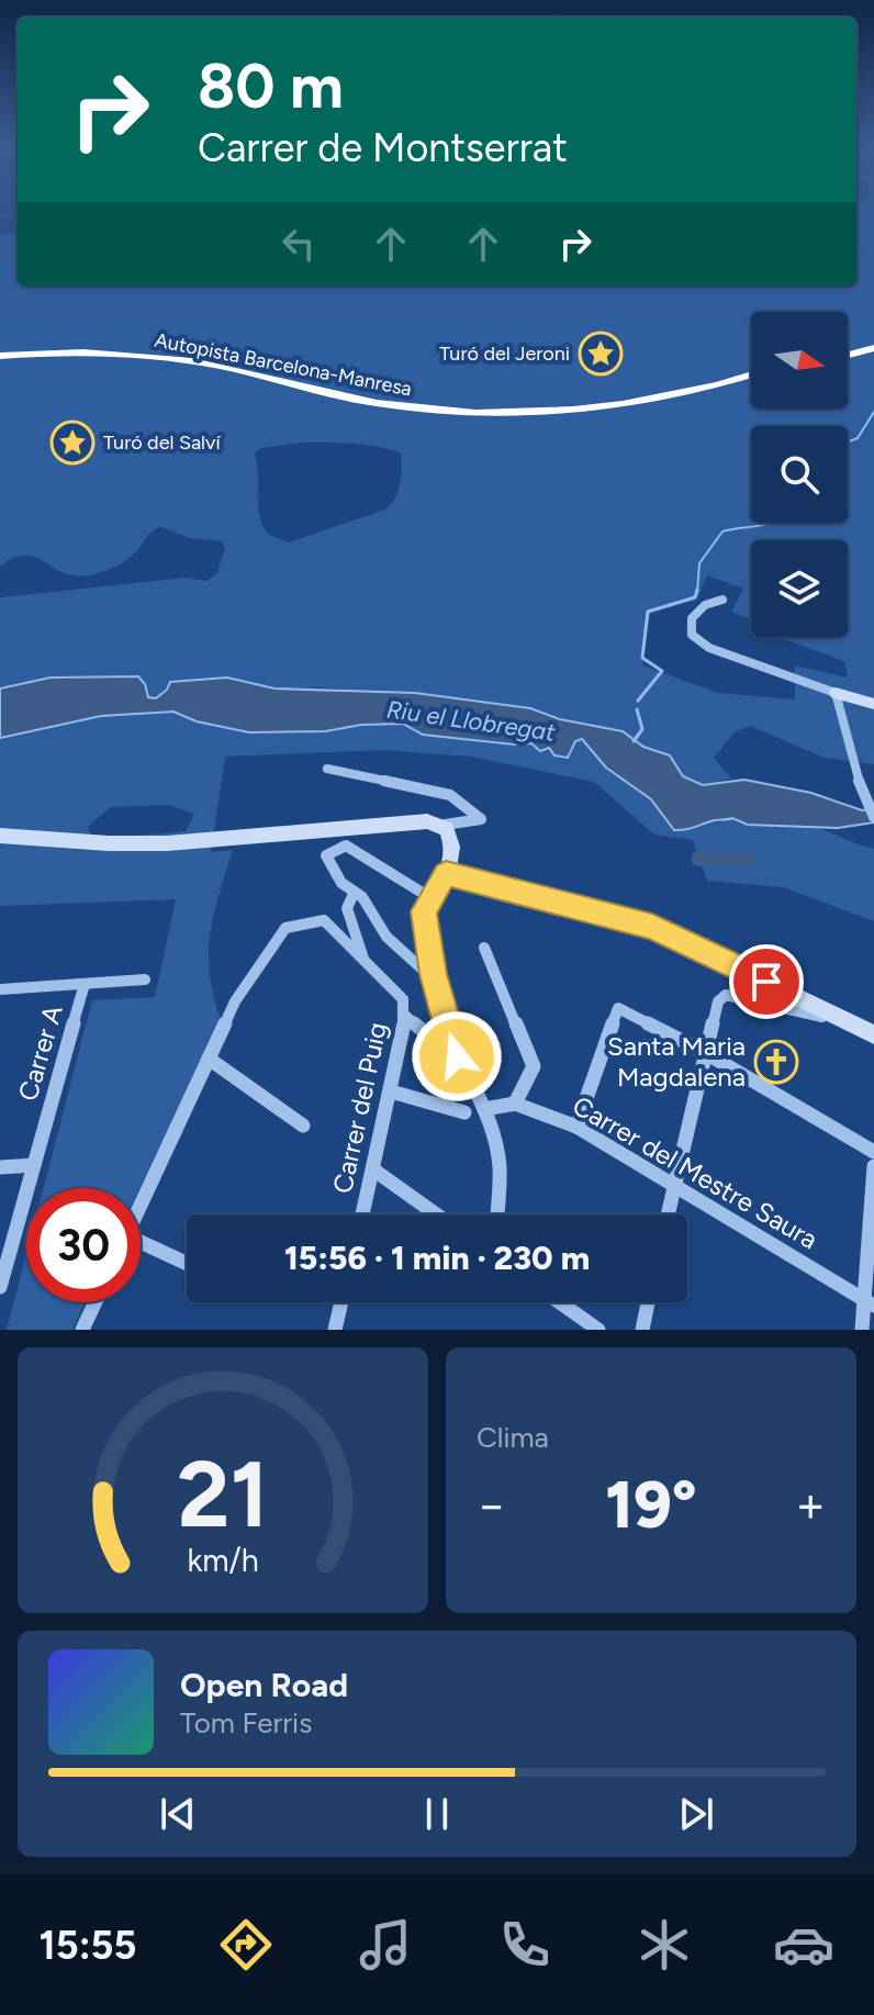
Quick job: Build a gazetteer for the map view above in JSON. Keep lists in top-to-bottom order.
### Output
{
  "streets": {
    "highway": ["Autopista Barcelona-Manresa"],
    "street": ["Carrer A", "Carrer del Puig", "Carrer del Mestre Saura"]
  },
  "water": ["Riu el Llobregat"],
  "places": {
    "place": ["Turó del Jeroni", "Turó del Salví"],
    "church": ["Santa Maria Magdalena"]
  },
  "north": "right",
  "page": {
    "turn": ["80 m", "Carrer de Montserrat"],
    "limit": "30",
    "trip": "15:56 · 1 min · 230 m",
    "tile": "Clima",
    "heat": ["−", "19°", "+"],
    "song": ["Open Road", "Tom Ferris"],
    "tabs": "15:55",
    "gauge": ["21", "km/h"]
  }
}
